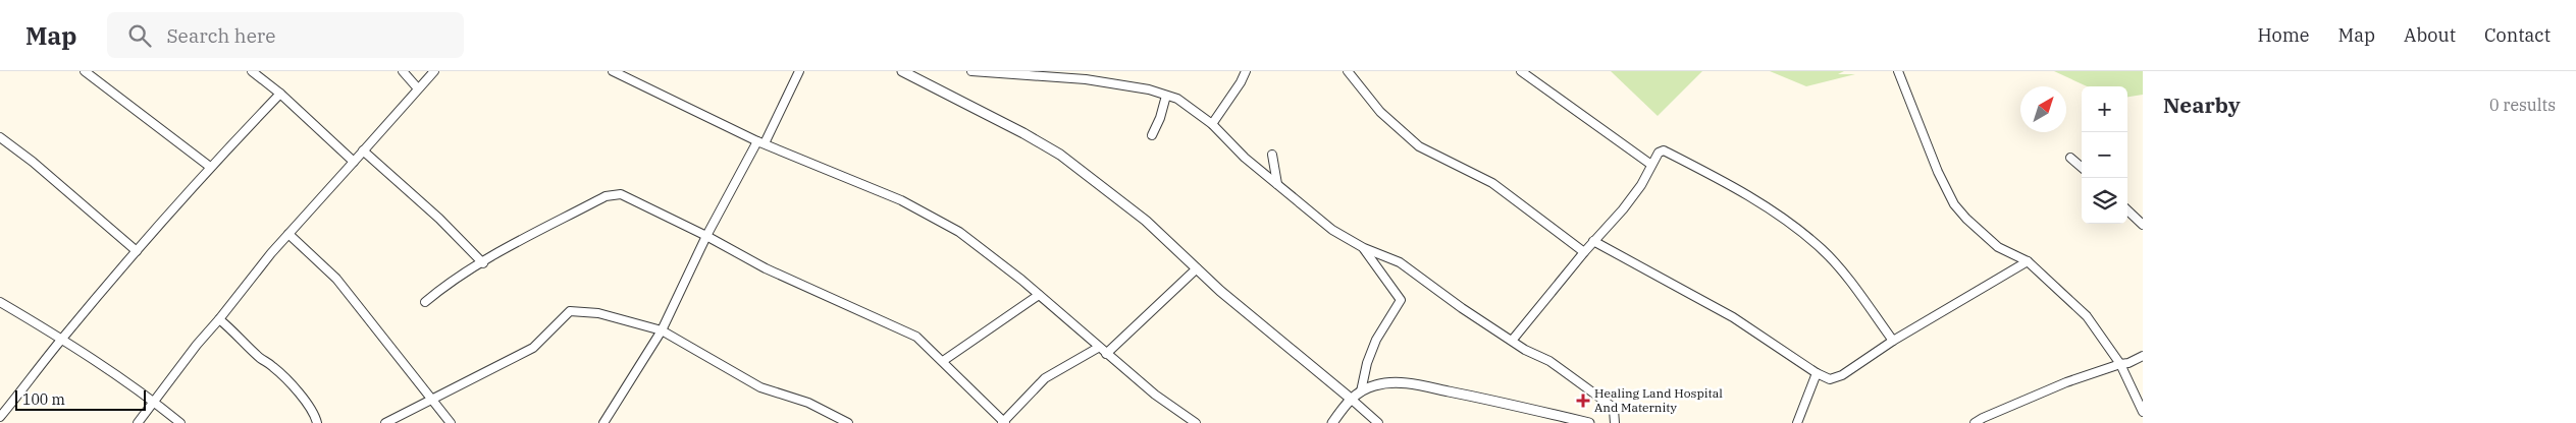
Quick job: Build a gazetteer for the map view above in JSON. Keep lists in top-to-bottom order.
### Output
{
  "places": {
    "health": ["Healing Land Hospital And Maternity"]
  },
  "scale_bar": "100 m",
  "north": "top right",
  "page": {
    "header": "Map",
    "search": "Search here",
    "nav": [
      "Home",
      "Map",
      "About",
      "Contact"
    ],
    "heading": ["Nearby", "0 results"],
    "map_buttons": ["+", "−"],
    "scale": "100 m"
  }
}
